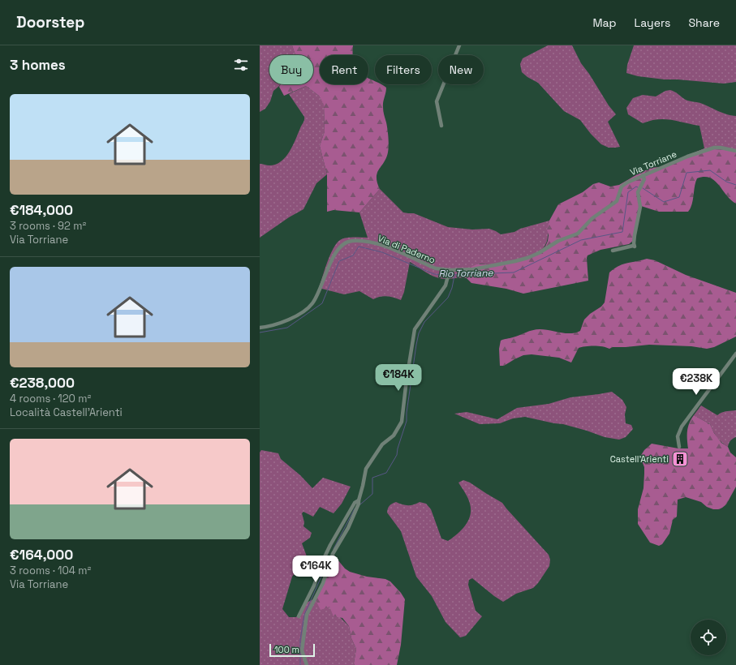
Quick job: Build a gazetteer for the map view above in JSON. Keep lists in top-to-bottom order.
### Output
{
  "streets": {
    "street": ["Via Torriane", "Via di Paderno"]
  },
  "crossings": [
    ["Via Torriane", "Via di Paderno"]
  ],
  "water": ["Rio Torriane"],
  "places": {
    "building": ["Castell'Arienti"]
  },
  "scale_bar": "100 m",
  "page": {
    "header": "Doorstep",
    "nav": ["Map", "Layers", "Share"],
    "heading": "3 homes",
    "chip": [
      "Buy",
      "Rent",
      "Filters",
      "New"
    ],
    "list": [
      {
        "name": "€184,000",
        "note": "3 rooms · 92 m² · Via Torriane"
      },
      {
        "name": "€238,000",
        "note": "4 rooms · 120 m² · Località Castell'Arienti"
      },
      {
        "name": "€164,000",
        "note": "3 rooms · 104 m² · Via Torriane"
      }
    ],
    "price": ["€184K", "€238K", "€164K"],
    "scale": "100 m"
  }
}
